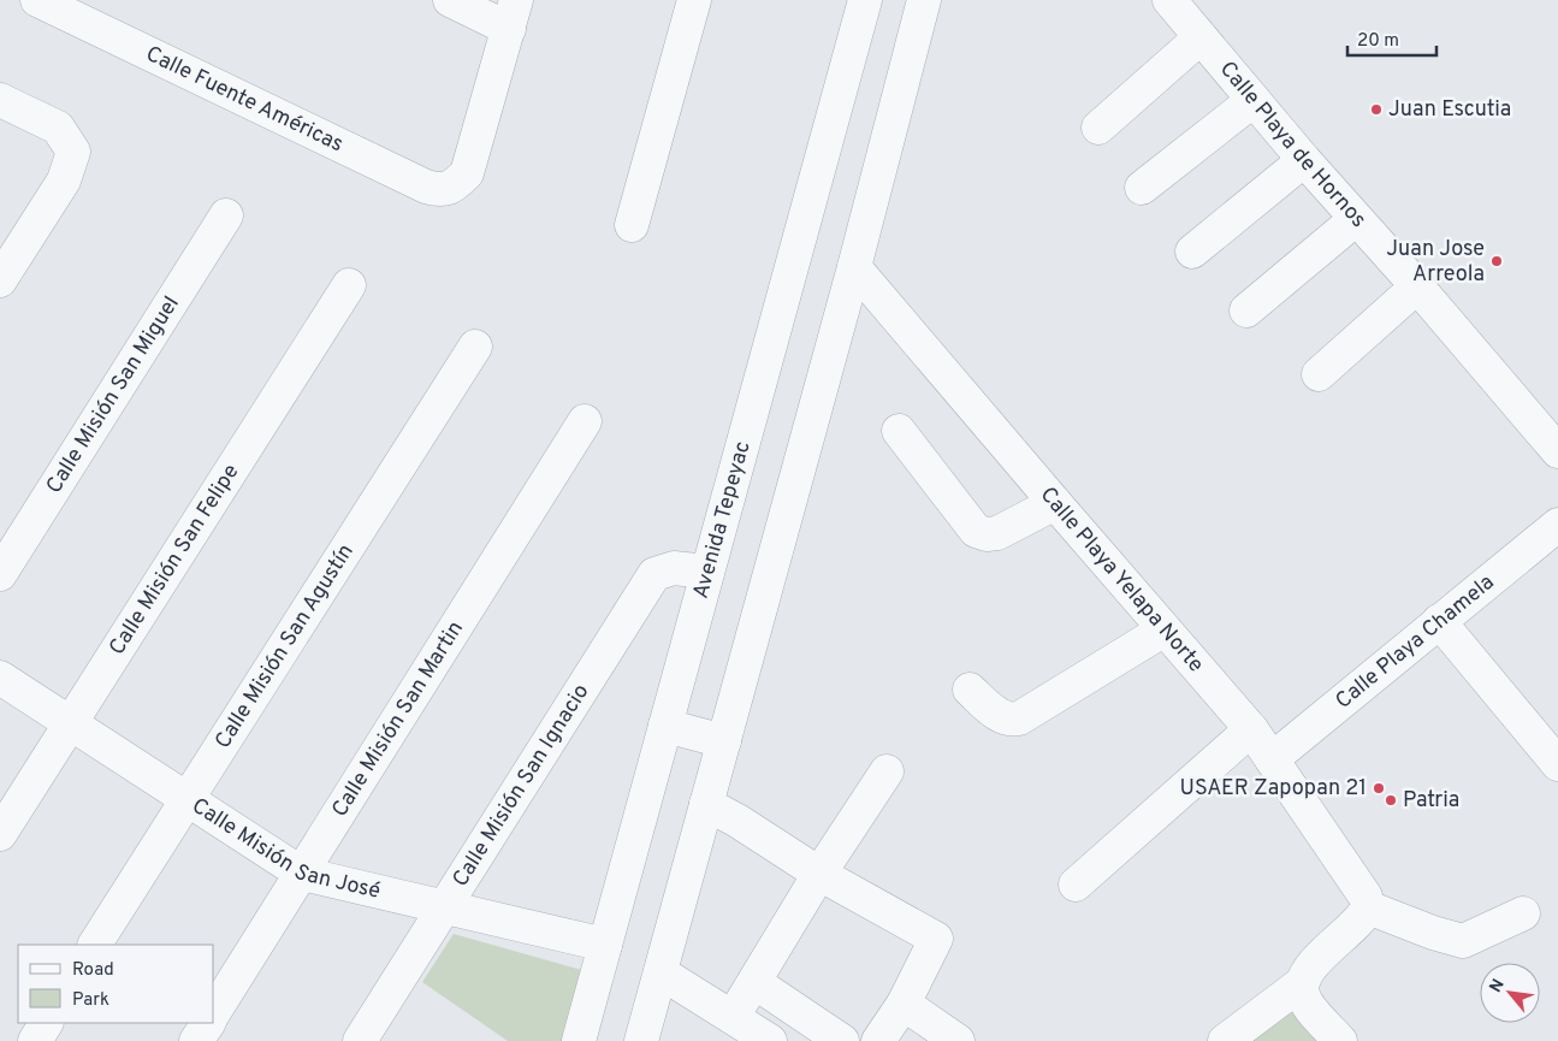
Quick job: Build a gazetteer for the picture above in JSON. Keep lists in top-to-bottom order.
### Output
{
  "streets": {
    "street": [
      "Calle Fuente Américas",
      "Calle Playa de Hornos",
      "Calle Misión San Miguel",
      "Avenida Tepeyac",
      "Calle Misión San Felipe",
      "Calle Playa Yelapa Norte",
      "Calle Playa Chamela",
      "Calle Misión San Agustín",
      "Calle Misión San Martin",
      "Calle Misión San Ignacio",
      "Calle Misión San José"
    ]
  },
  "crossings": [
    ["Avenida Tepeyac", "Calle Misión San Ignacio"],
    ["Avenida Tepeyac", "Calle Misión San José"],
    ["Calle Misión San Felipe", "Calle Misión San José"],
    ["Calle Playa Yelapa Norte", "Calle Playa Chamela"],
    ["Calle Misión San Agustín", "Calle Misión San José"],
    ["Calle Misión San Martin", "Calle Misión San José"],
    ["Calle Misión San Ignacio", "Calle Misión San José"]
  ],
  "places": [
    "Juan Escutia",
    "Juan Jose Arreola",
    "USAER Zapopan 21",
    "Patria"
  ],
  "legend": ["Road", "Park"],
  "scale_bar": "20 m",
  "north": "top left"
}
